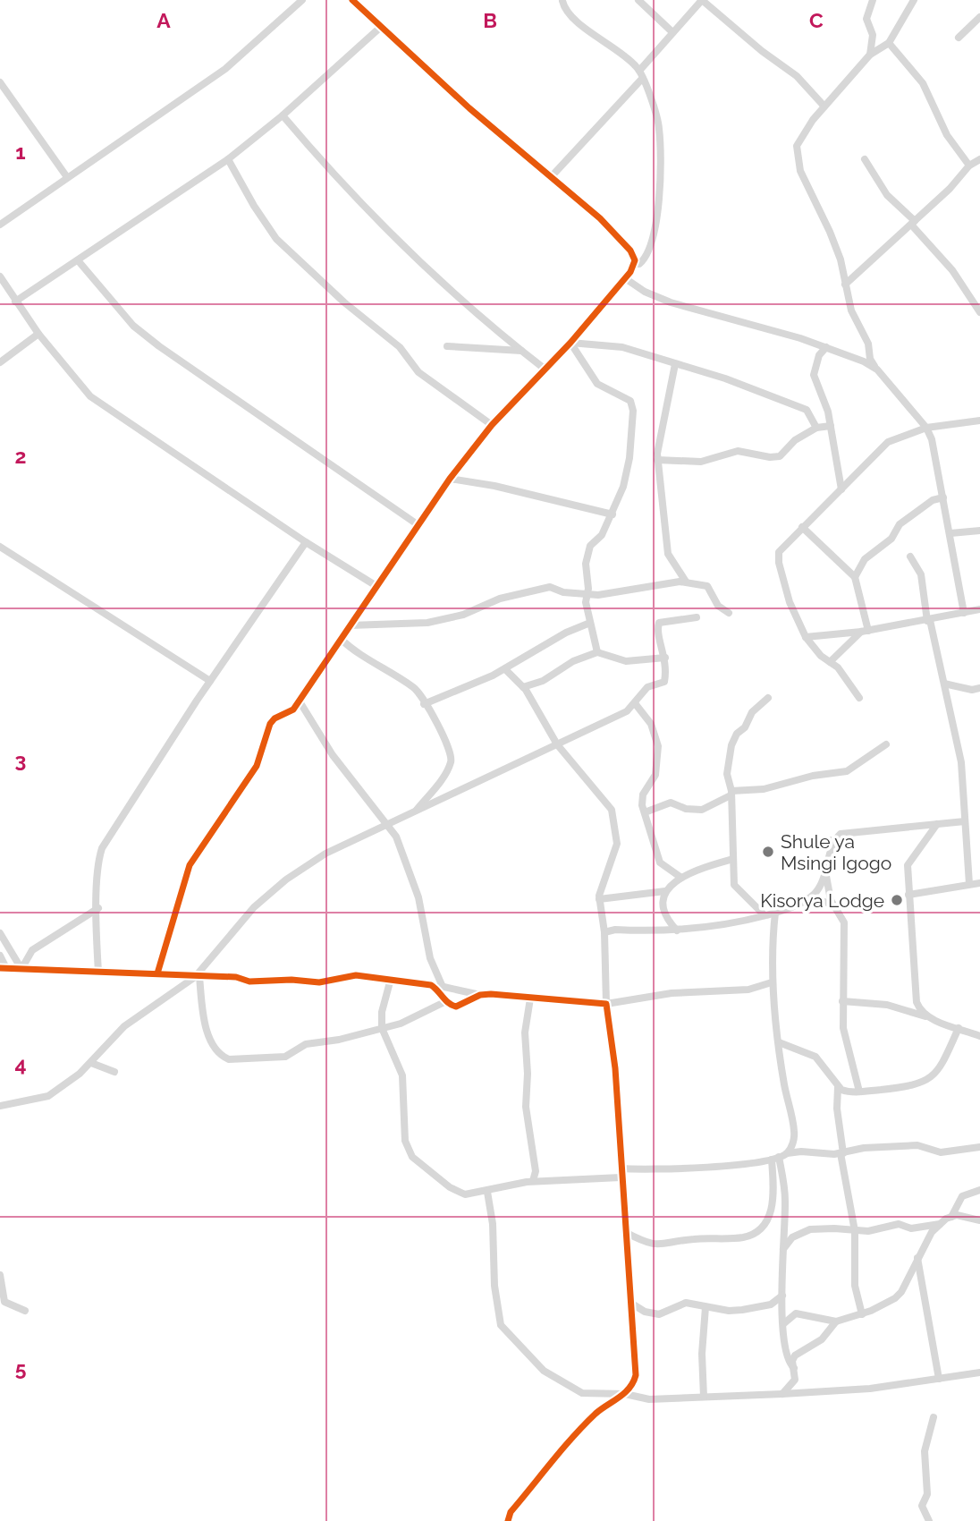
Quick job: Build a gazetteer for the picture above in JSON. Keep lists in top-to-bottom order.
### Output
{
  "places": ["Shule ya Msingi Igogo", "Kisorya Lodge"],
  "grid": {
    "columns": ["A", "B", "C"],
    "rows": [
      "1",
      "2",
      "3",
      "4",
      "5"
    ]
  }
}
